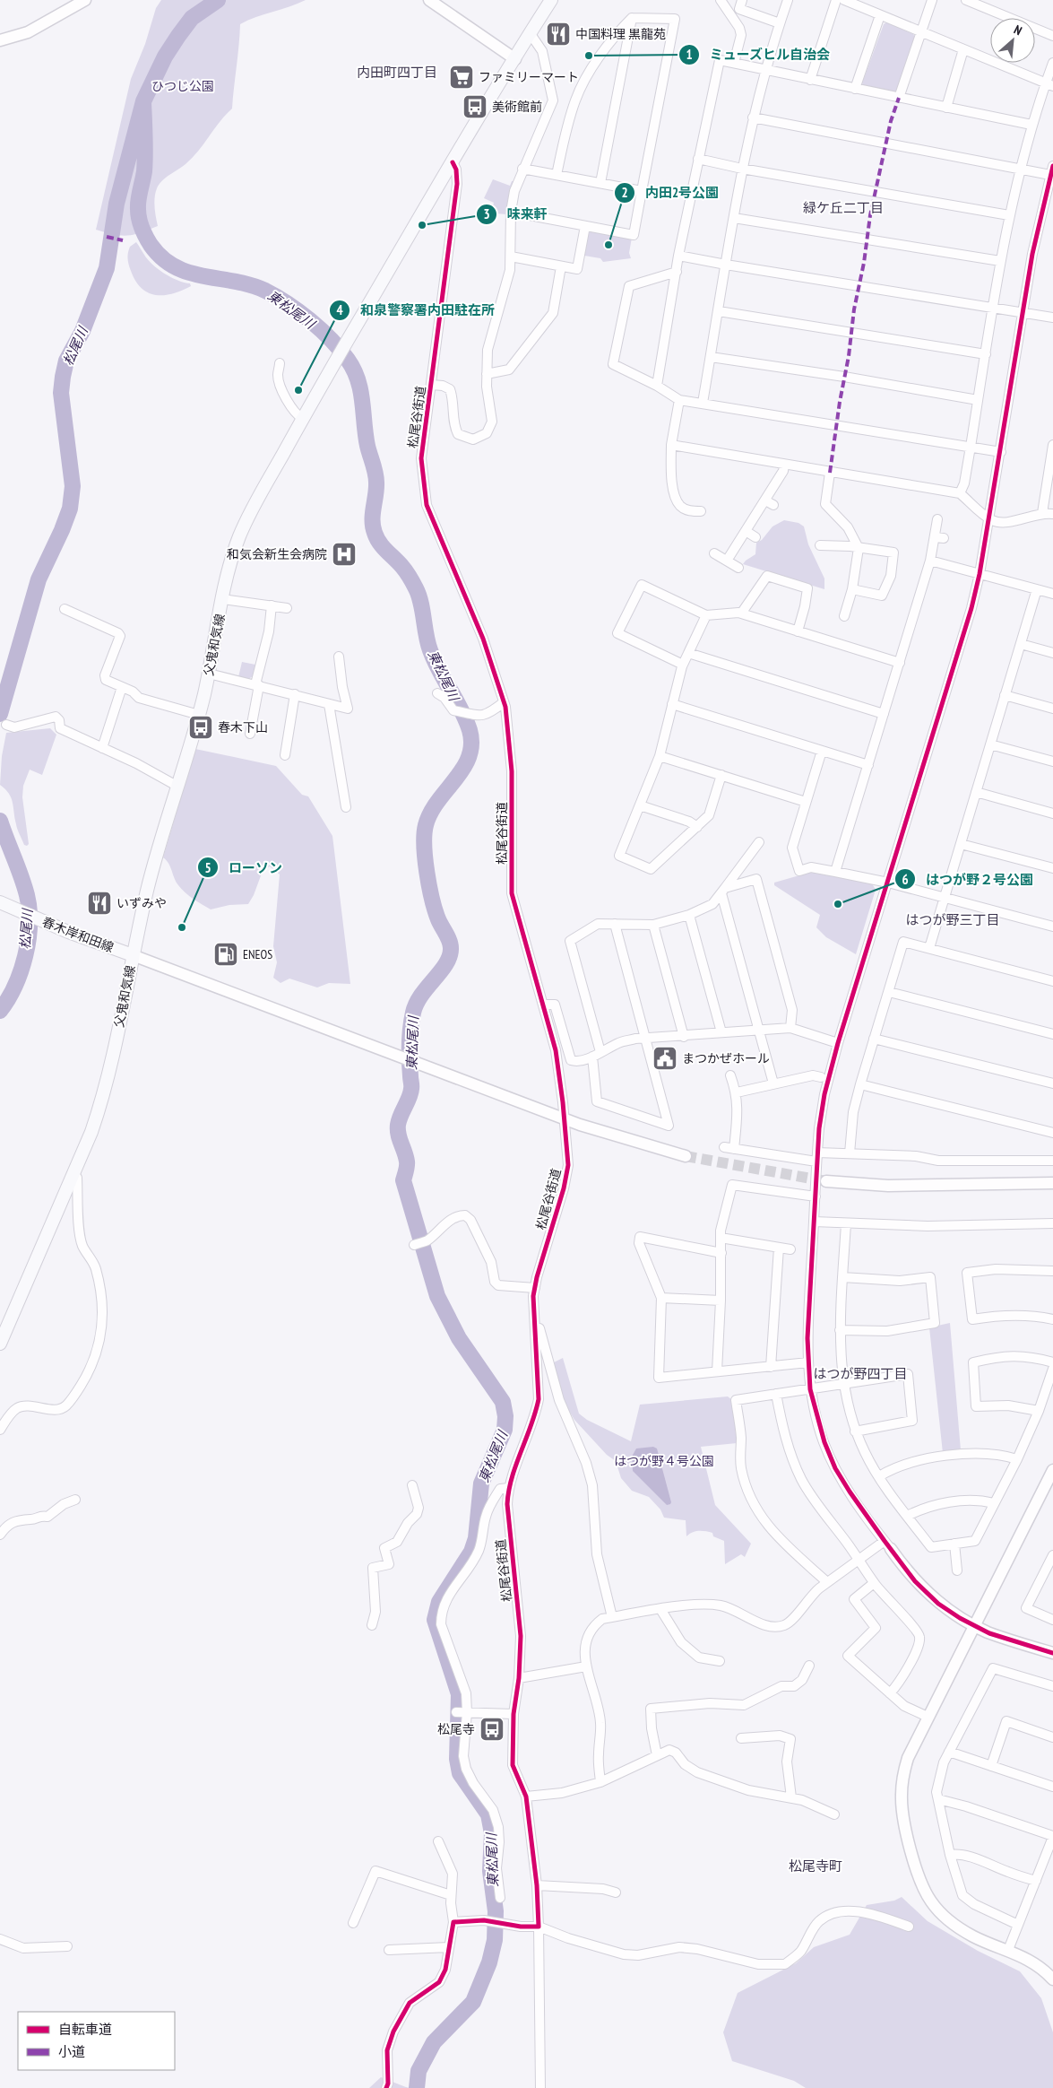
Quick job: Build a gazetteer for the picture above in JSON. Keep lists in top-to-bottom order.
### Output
{
  "streets": {
    "main road": ["父鬼和気線", "春木岸和田線"],
    "street": ["松尾谷街道"]
  },
  "crossings": [
    ["松尾谷街道", "父鬼和気線"],
    ["父鬼和気線", "春木岸和田線"]
  ],
  "districts": [
    "内田町四丁目",
    "緑ケ丘二丁目",
    "はつが野三丁目",
    "はつが野四丁目",
    "松尾寺町"
  ],
  "water": ["東松尾川", "松尾川"],
  "parks": ["ひつじ公園", "はつが野４号公園"],
  "places": {
    "restaurant": ["中国料理 黒龍苑", "いずみや"],
    "other": [
      "ミューズヒル自治会",
      "味来軒",
      "内田2号公園",
      "和泉警察署内田駐在所",
      "はつが野２号公園",
      "ローソン"
    ],
    "supermarket": ["ファミリーマート"],
    "bus stop": ["美術館前", "春木下山", "松尾寺"],
    "hospital": ["和気会新生会病院"],
    "fuel station": ["ENEOS"],
    "public building": ["まつかぜホール"]
  },
  "legend": ["自転車道", "小道"],
  "north": "top right"
}
